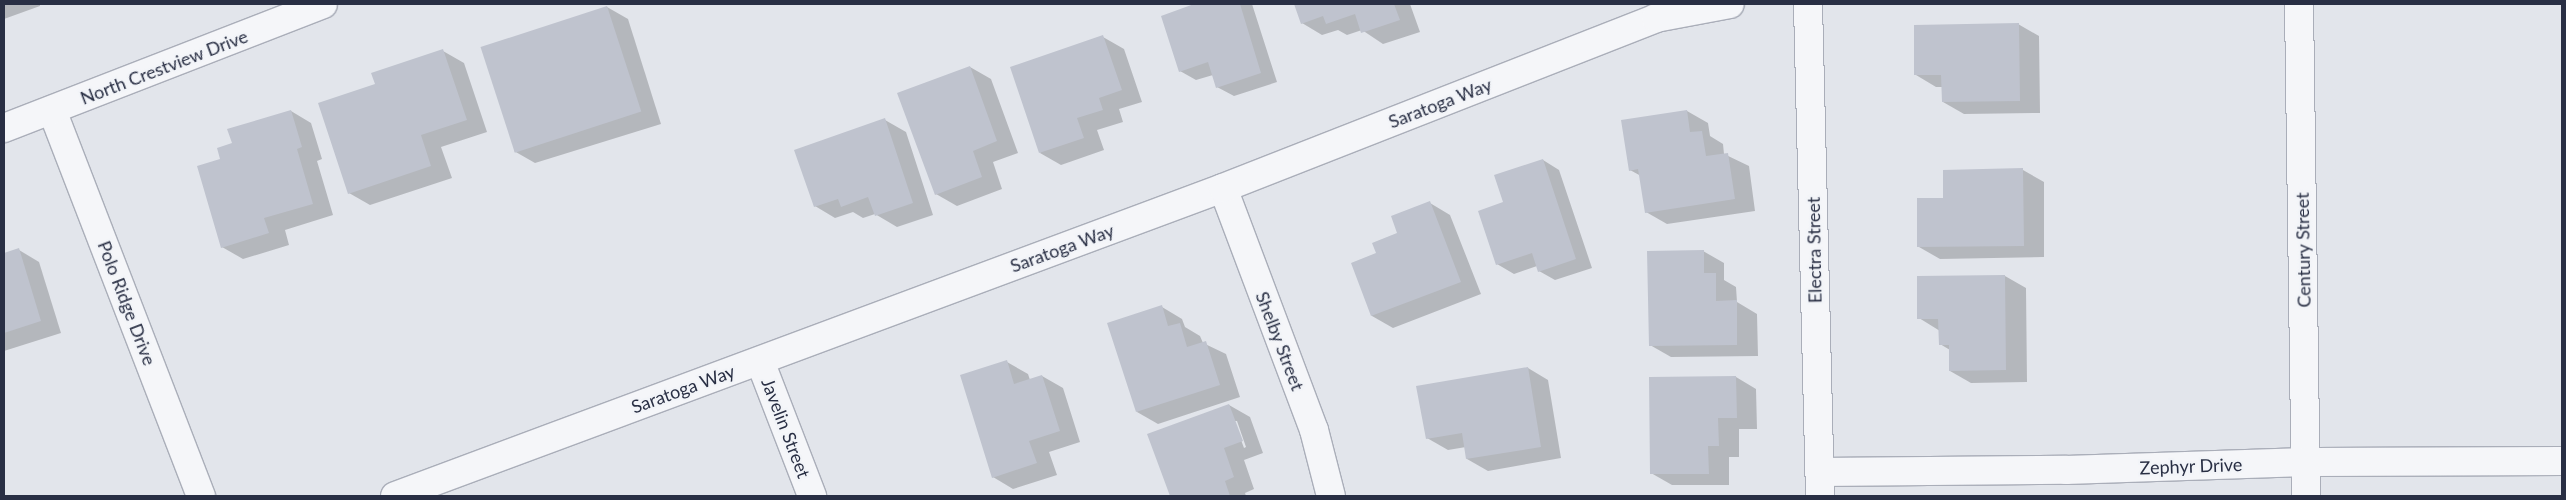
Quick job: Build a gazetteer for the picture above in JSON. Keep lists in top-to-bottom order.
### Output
{
  "streets": {
    "street": [
      "North Crestview Drive",
      "Saratoga Way",
      "Electra Street",
      "Century Street",
      "Polo Ridge Drive",
      "Shelby Street",
      "Javelin Street",
      "Zephyr Drive"
    ]
  },
  "crossings": [
    ["North Crestview Drive", "Polo Ridge Drive"],
    ["Saratoga Way", "Shelby Street"],
    ["Saratoga Way", "Javelin Street"],
    ["Electra Street", "Zephyr Drive"],
    ["Century Street", "Zephyr Drive"]
  ]
}
